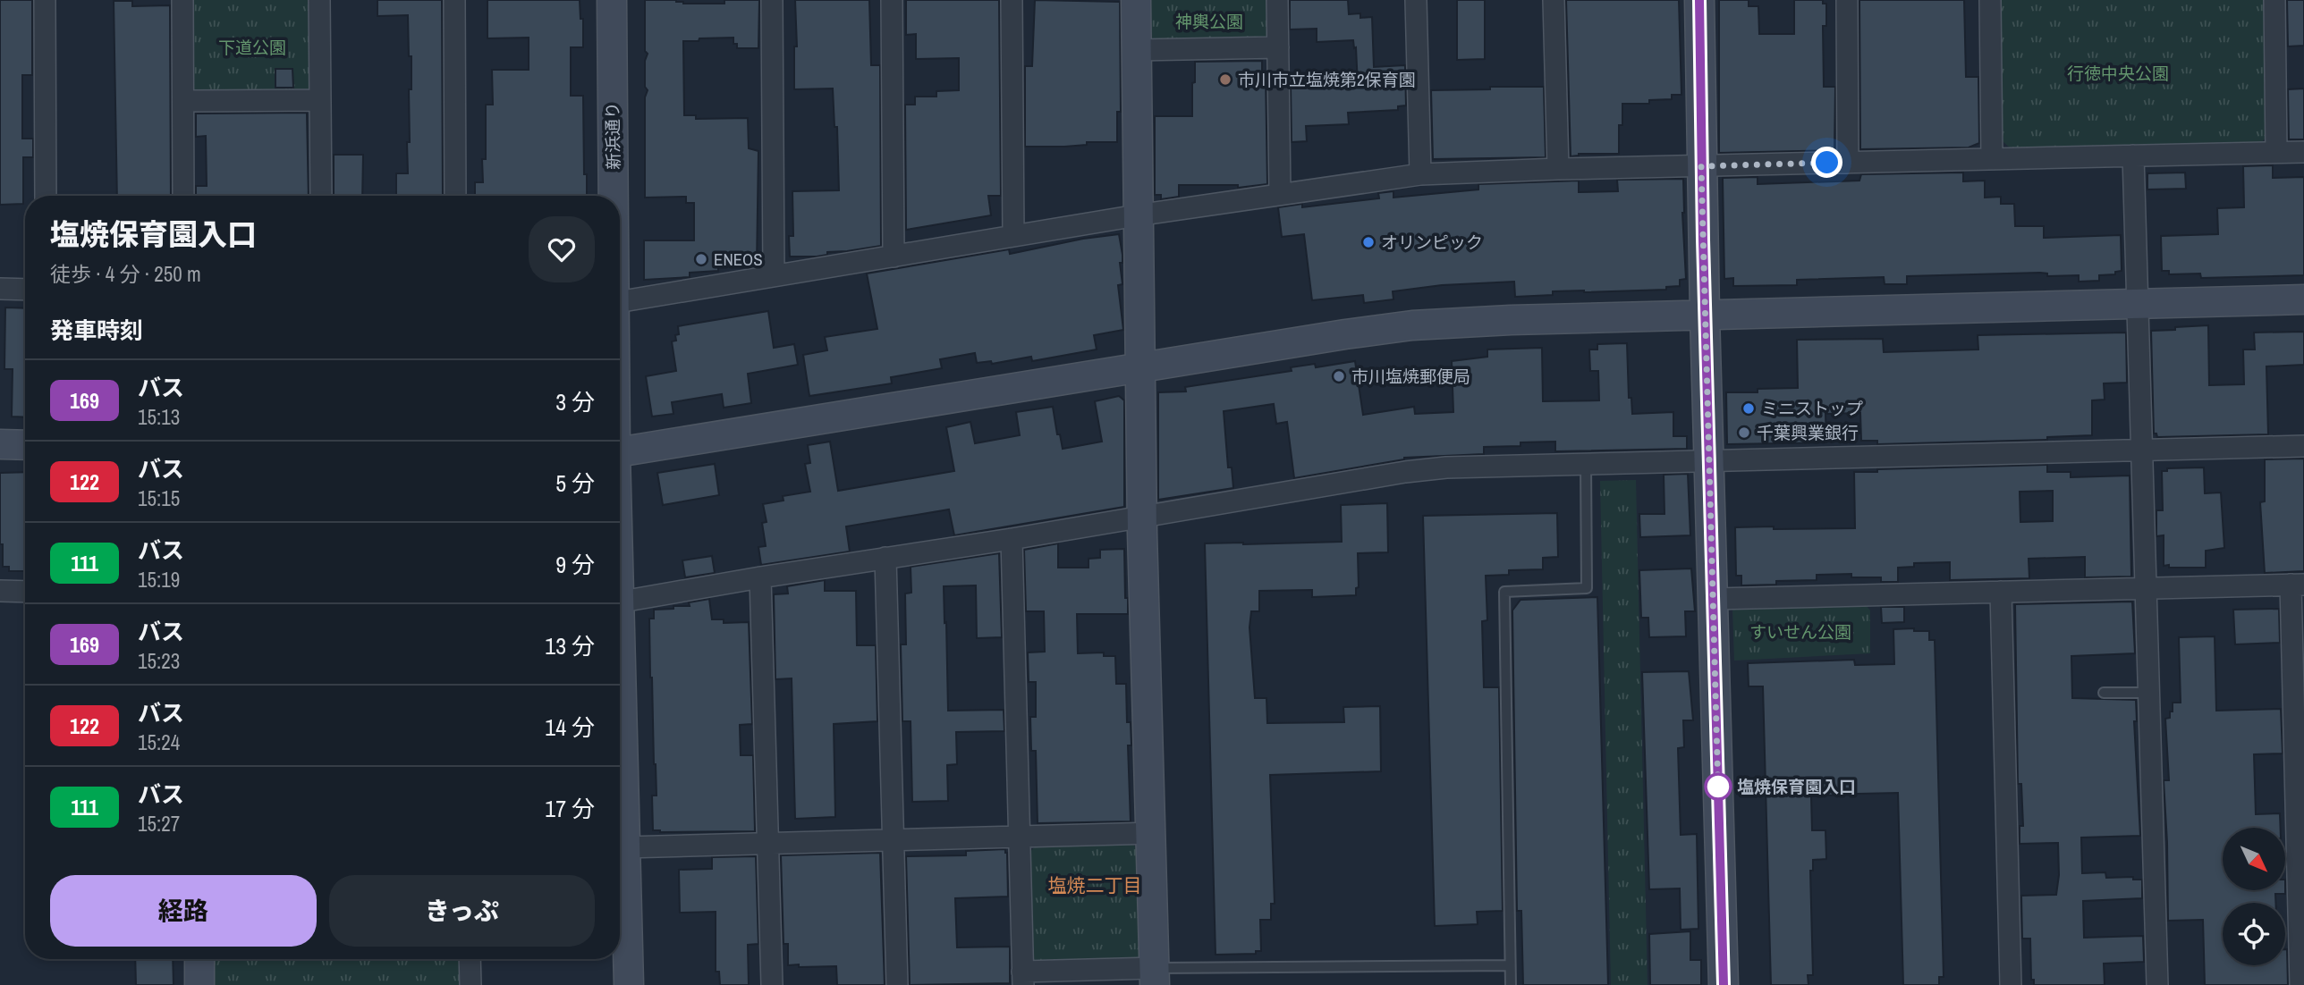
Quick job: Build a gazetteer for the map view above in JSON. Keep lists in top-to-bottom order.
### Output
{
  "streets": {
    "street": ["新浜通り"]
  },
  "districts": ["塩焼二丁目"],
  "parks": [
    "神輿公園",
    "下道公園",
    "行徳中央公園",
    "すいせん公園"
  ],
  "places": [
    "市川市立塩焼第2保育園",
    "オリンピック",
    "ENEOS",
    "市川塩焼郵便局",
    "ミニストップ",
    "千葉興業銀行",
    "塩焼保育園入口"
  ],
  "lines": ["bus line 169"],
  "north": "bottom right",
  "page": {
    "heading": [
      ["塩焼保育園入口", "徒歩 · 4 分 · 250 m"],
      "発車時刻"
    ],
    "list": [
      {
        "mark": "169",
        "name": "バス",
        "note": "15:13",
        "value": "3 分"
      },
      {
        "mark": "122",
        "name": "バス",
        "note": "15:15",
        "value": "5 分"
      },
      {
        "mark": "111",
        "name": "バス",
        "note": "15:19",
        "value": "9 分"
      },
      {
        "mark": "169",
        "name": "バス",
        "note": "15:23",
        "value": "13 分"
      },
      {
        "mark": "122",
        "name": "バス",
        "note": "15:24",
        "value": "14 分"
      },
      {
        "mark": "111",
        "name": "バス",
        "note": "15:27",
        "value": "17 分"
      }
    ],
    "buttons": ["経路", "きっぷ"]
  }
}
